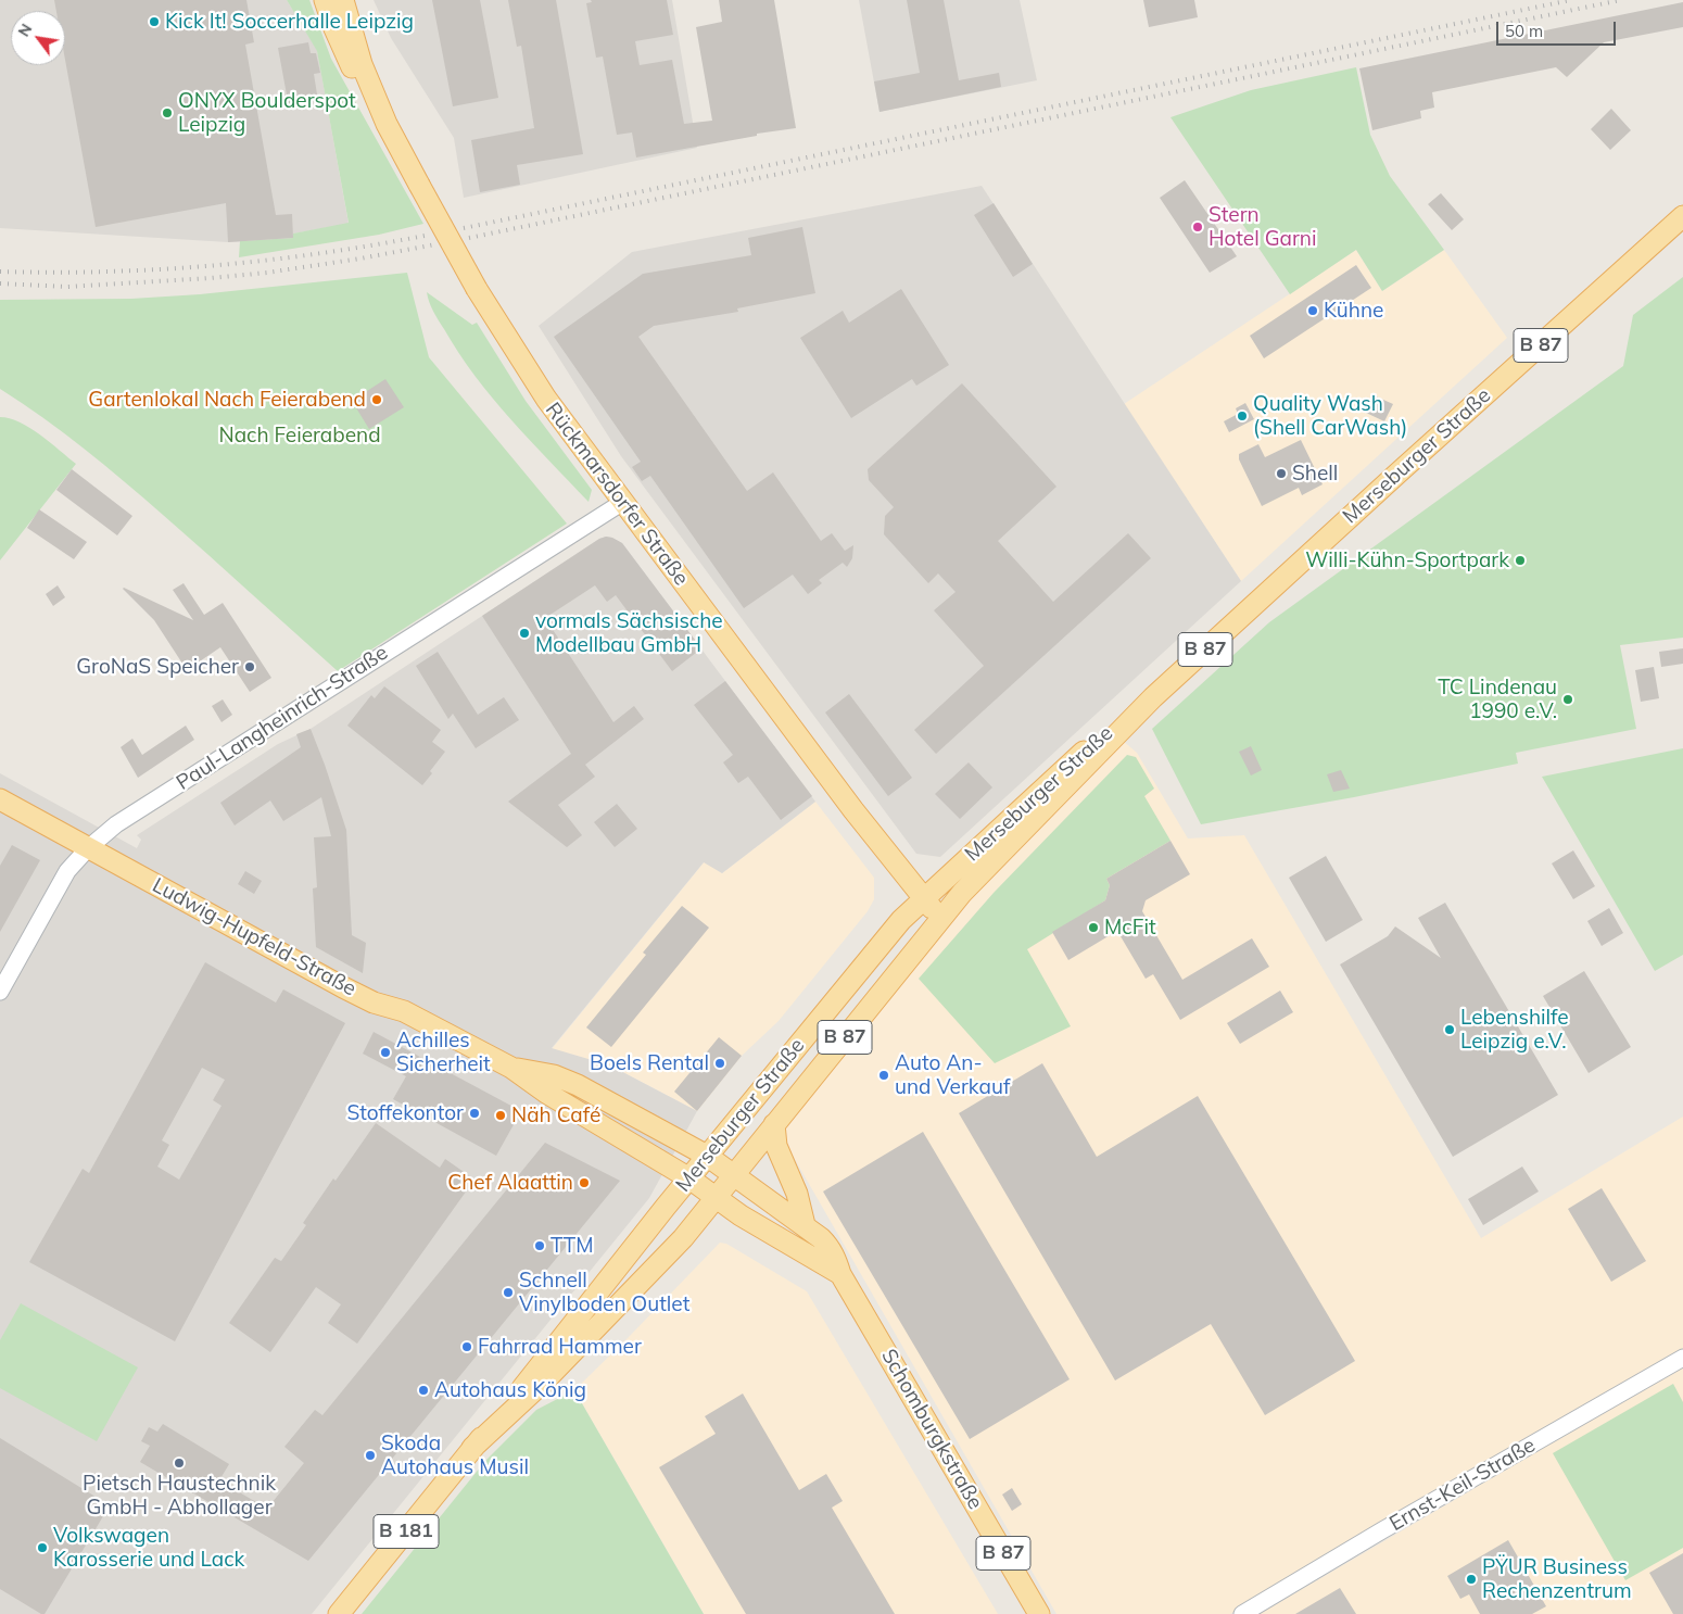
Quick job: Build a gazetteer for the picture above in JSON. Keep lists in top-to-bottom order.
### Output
{
  "streets": {
    "main road": [
      "B 87",
      "Merseburger Straße",
      "Rückmarsdorfer Straße",
      "Ludwig-Hupfeld-Straße",
      "Schomburgkstraße",
      "B 181"
    ],
    "street": ["Paul-Langheinrich-Straße", "Ernst-Keil-Straße"]
  },
  "crossings": [
    ["Merseburger Straße", "Rückmarsdorfer Straße"],
    ["Merseburger Straße", "Ludwig-Hupfeld-Straße"],
    ["Merseburger Straße", "Schomburgkstraße"],
    ["Rückmarsdorfer Straße", "Paul-Langheinrich-Straße"],
    ["Paul-Langheinrich-Straße", "Ludwig-Hupfeld-Straße"],
    ["Ludwig-Hupfeld-Straße", "Schomburgkstraße"]
  ],
  "parks": ["Nach Feierabend"],
  "places": [
    "Kick It! Soccerhalle Leipzig",
    "ONYX Boulderspot Leipzig",
    "Stern Hotel Garni",
    "Kühne",
    "Gartenlokal Nach Feierabend",
    "Quality Wash (Shell CarWash)",
    "Shell",
    "Willi-Kühn-Sportpark",
    "vormals Sächsische Modellbau GmbH",
    "GroNaS Speicher",
    "TC Lindenau 1990 e.V.",
    "McFit",
    "Lebenshilfe Leipzig e.V.",
    "Achilles Sicherheit",
    "Boels Rental",
    "Auto An- und Verkauf",
    "Stoffekontor",
    "Näh Café",
    "Chef Alaattin",
    "TTM",
    "Schnell Vinylboden Outlet",
    "Fahrrad Hammer",
    "Autohaus König",
    "Skoda Autohaus Musil",
    "Pietsch Haustechnik GmbH - Abhollager",
    "Volkswagen Karosserie und Lack",
    "PŸUR Business Rechenzentrum"
  ],
  "scale_bar": "50 m",
  "north": "top left"
}
